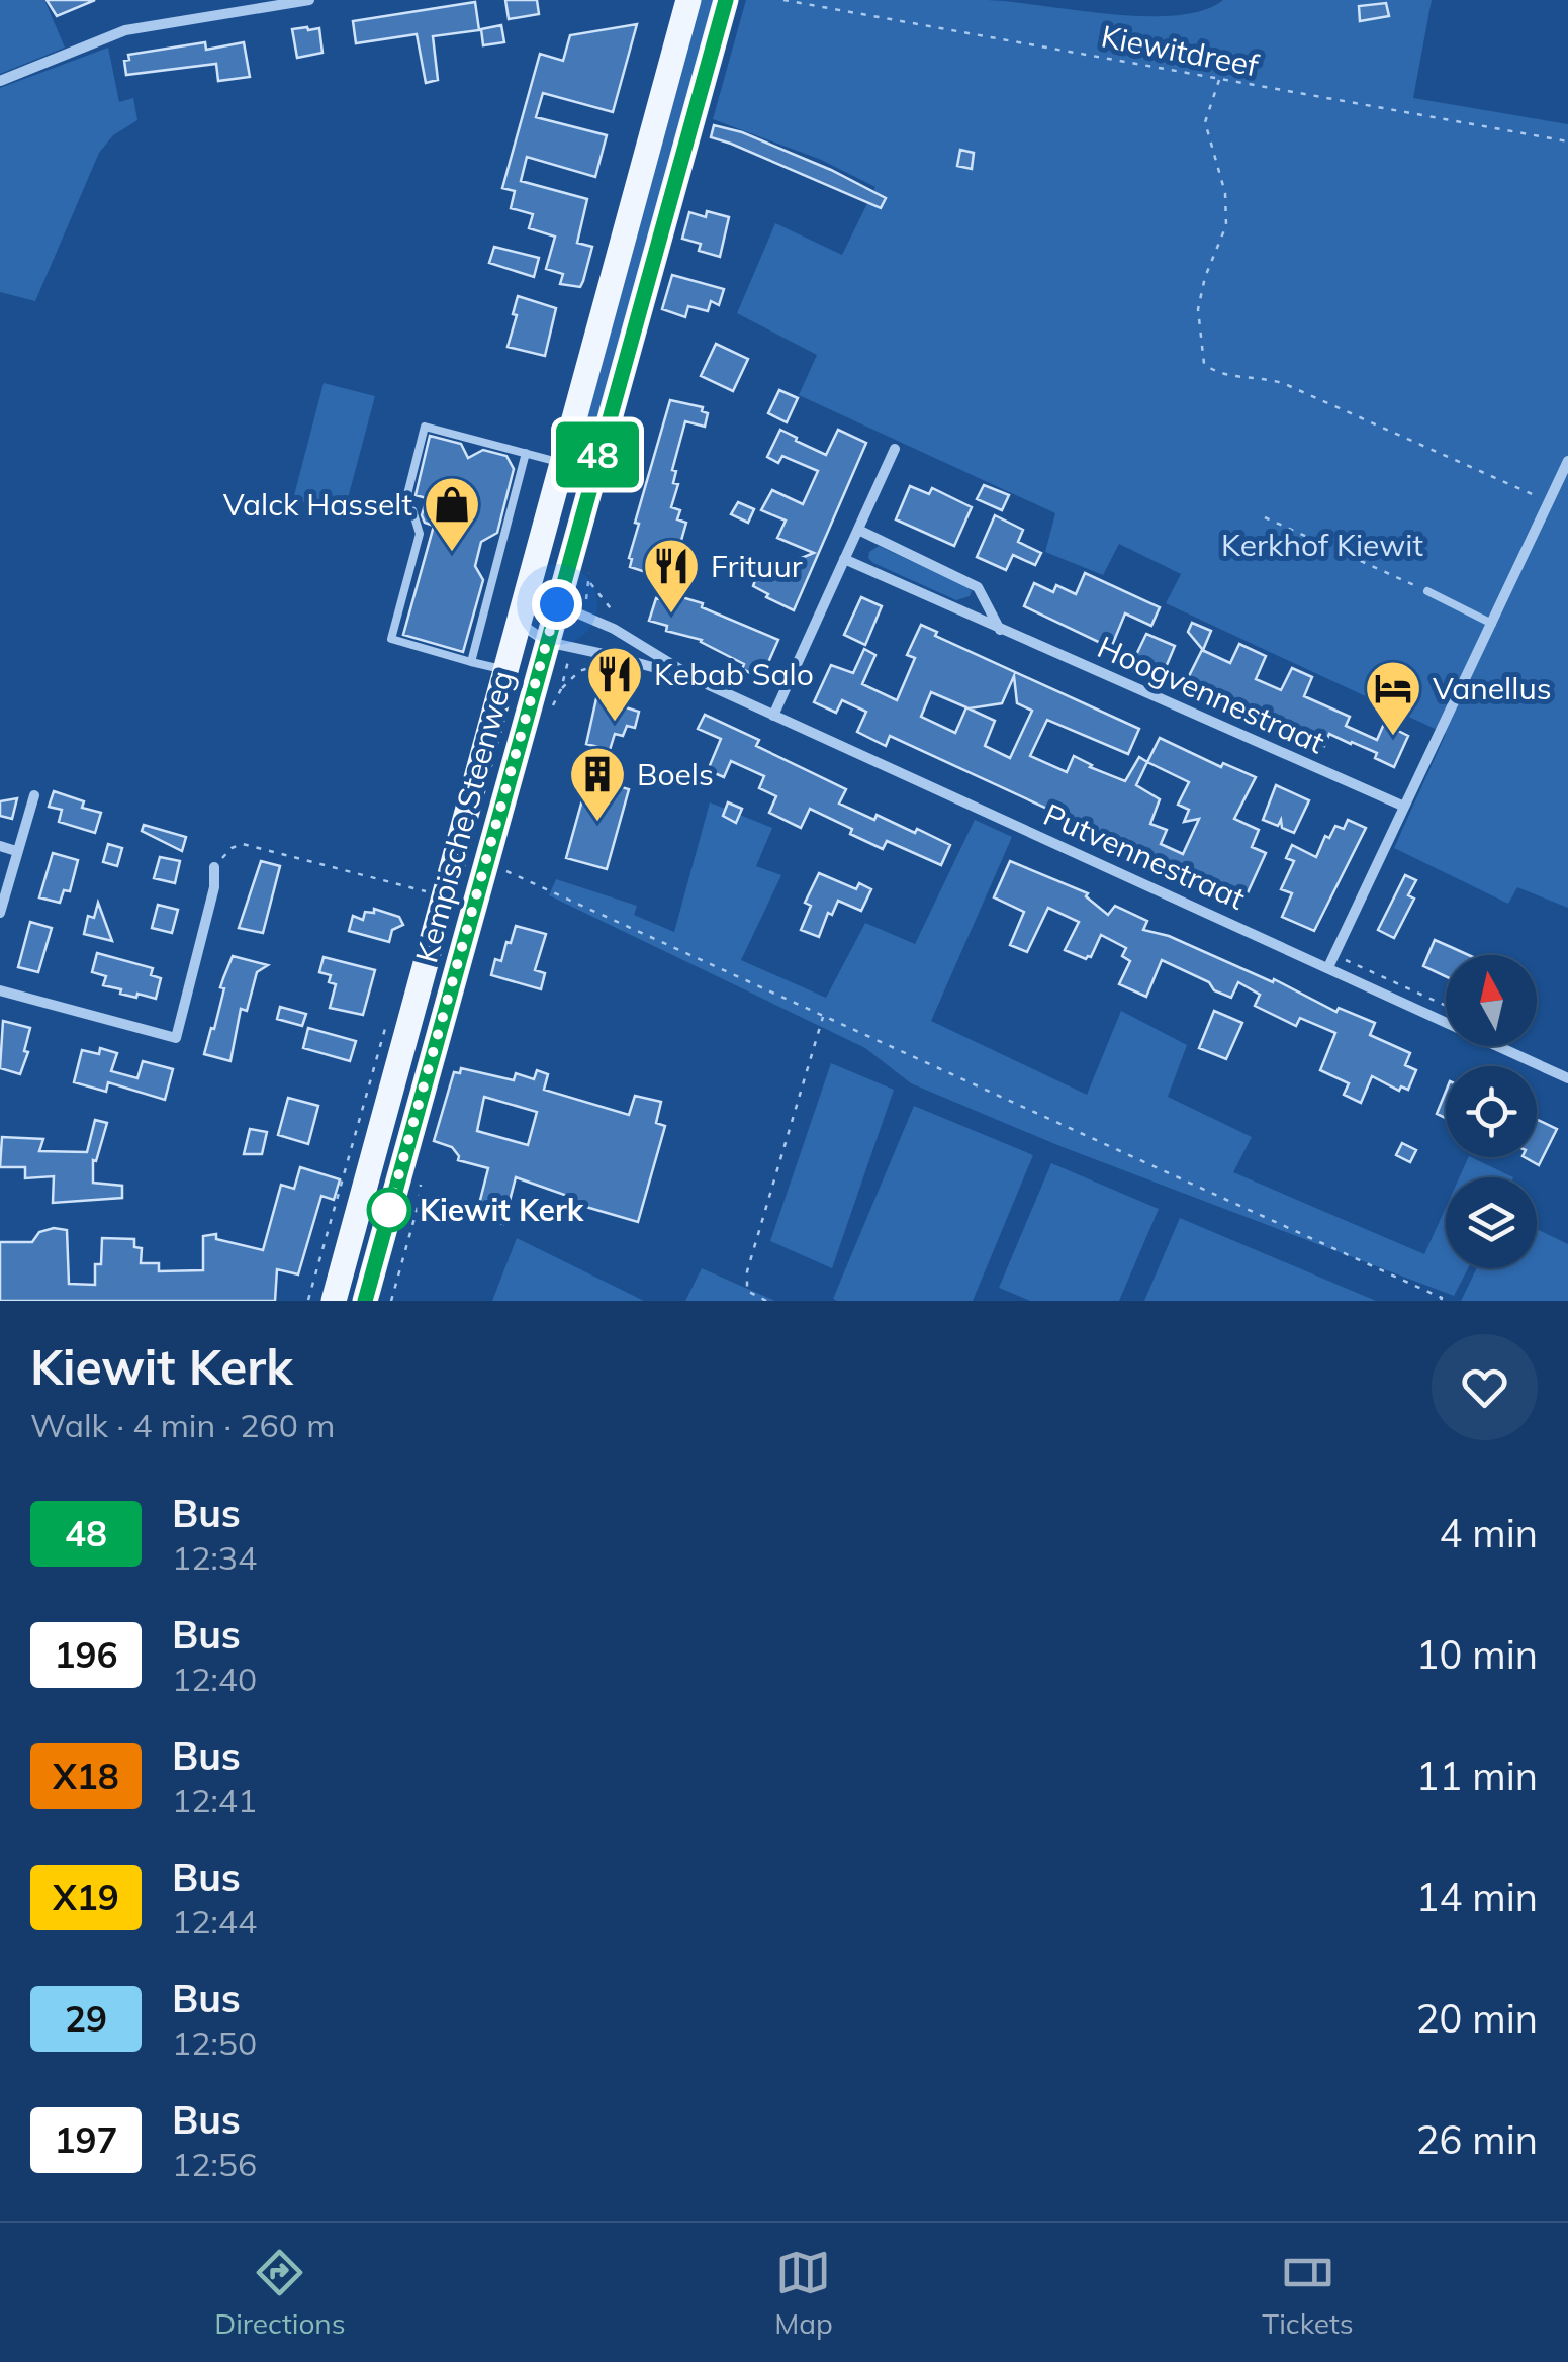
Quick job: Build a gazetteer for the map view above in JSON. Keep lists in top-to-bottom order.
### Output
{
  "streets": {
    "main road": ["Kempische Steenweg"],
    "street": ["Hoogvennestraat", "Putvennestraat"],
    "path": ["Kiewitdreef"]
  },
  "crossings": [
    ["Kempische Steenweg", "Putvennestraat"]
  ],
  "parks": ["Kerkhof Kiewit"],
  "places": {
    "shop": ["Valck Hasselt"],
    "restaurant": ["Frituur", "Kebab Salo"],
    "hotel": ["Vanellus"],
    "building": ["Boels"],
    "other": ["Kiewit Kerk"]
  },
  "lines": ["bus line 48"],
  "north": "top",
  "page": {
    "on_map": "48",
    "heading": ["Kiewit Kerk", "Walk · 4 min · 260 m"],
    "list": [
      {
        "mark": "48",
        "name": "Bus",
        "note": "12:34",
        "value": "4 min"
      },
      {
        "mark": "196",
        "name": "Bus",
        "note": "12:40",
        "value": "10 min"
      },
      {
        "mark": "X18",
        "name": "Bus",
        "note": "12:41",
        "value": "11 min"
      },
      {
        "mark": "X19",
        "name": "Bus",
        "note": "12:44",
        "value": "14 min"
      },
      {
        "mark": "29",
        "name": "Bus",
        "note": "12:50",
        "value": "20 min"
      },
      {
        "mark": "197",
        "name": "Bus",
        "note": "12:56",
        "value": "26 min"
      }
    ],
    "tabs": ["Directions", "Map", "Tickets"]
  }
}
